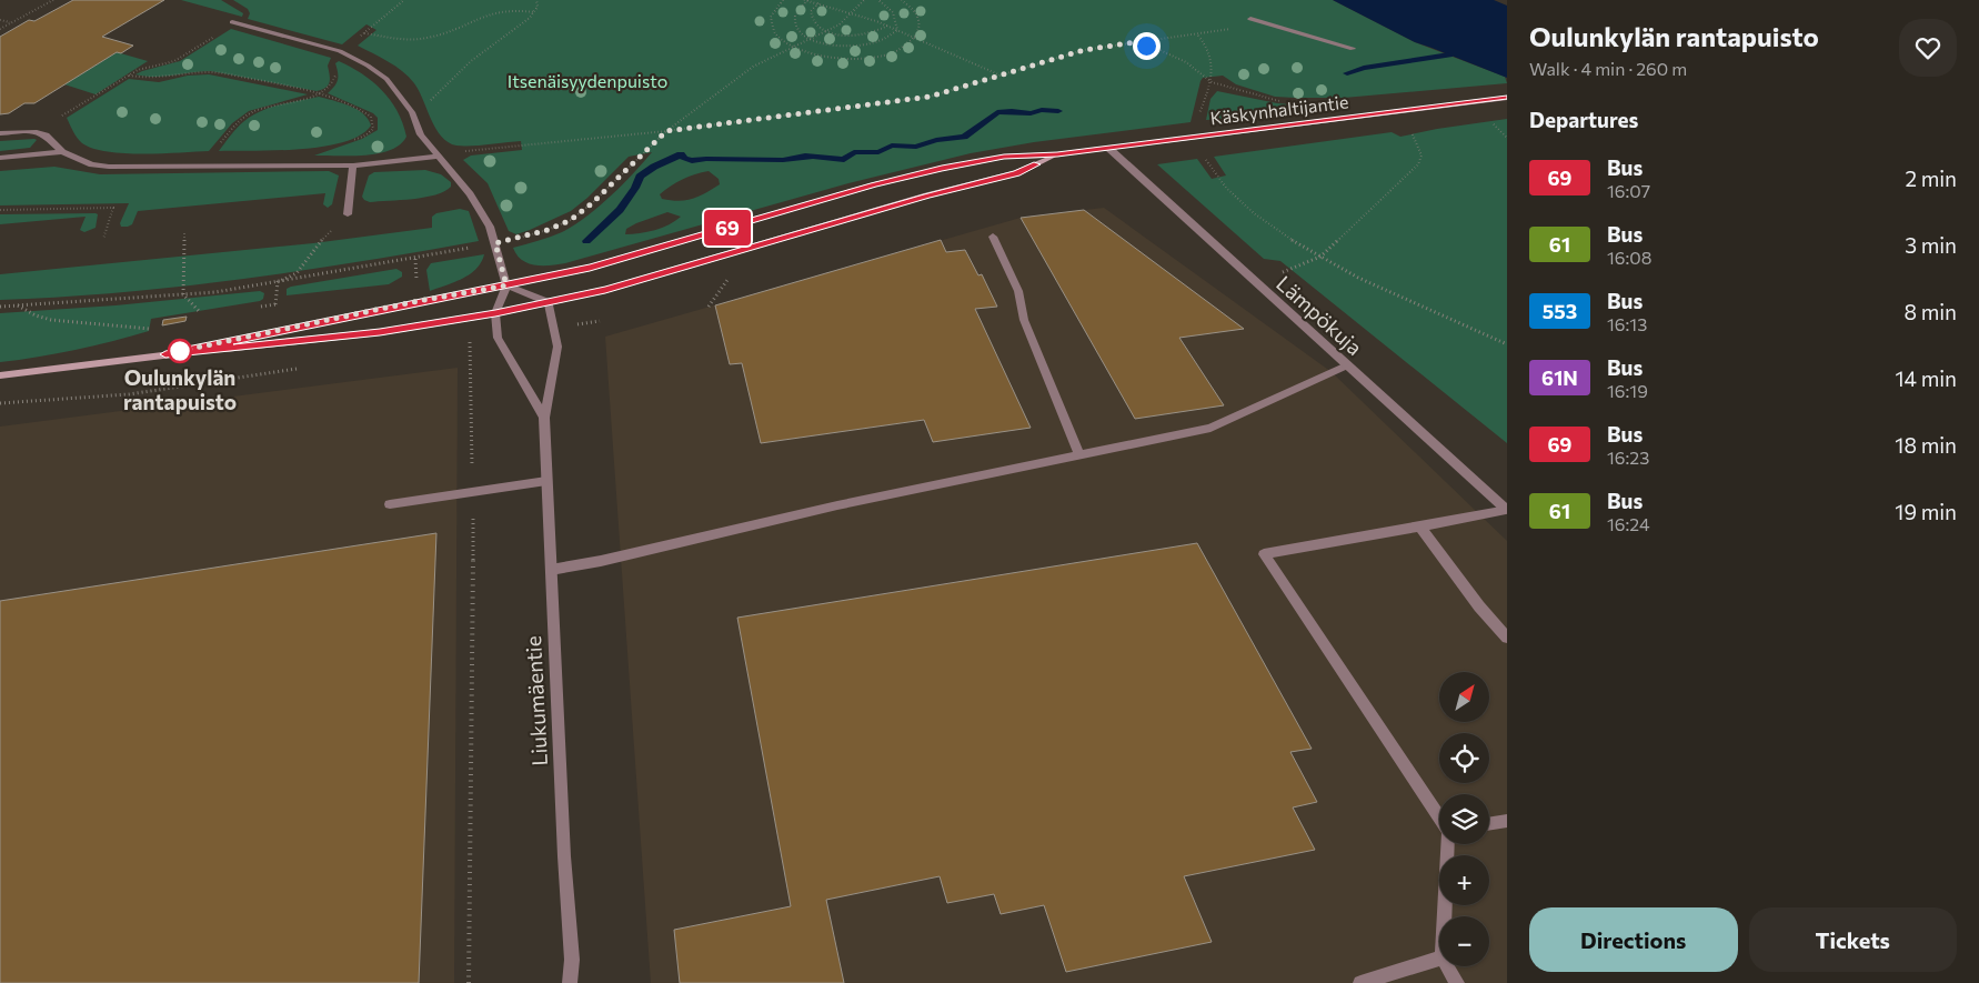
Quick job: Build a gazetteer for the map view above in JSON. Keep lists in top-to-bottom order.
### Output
{
  "streets": {
    "main road": ["Käskynhaltijantie"],
    "street": ["Lämpökuja", "Liukumäentie"]
  },
  "crossings": [
    ["Käskynhaltijantie", "Lämpökuja"],
    ["Käskynhaltijantie", "Liukumäentie"]
  ],
  "parks": ["Itsenäisyydenpuisto"],
  "places": ["Oulunkylän rantapuisto"],
  "lines": ["bus line 69"],
  "north": "top right",
  "page": {
    "on_map": "69",
    "heading": [
      ["Oulunkylän rantapuisto", "Walk · 4 min · 260 m"],
      "Departures"
    ],
    "list": [
      {
        "mark": "69",
        "name": "Bus",
        "note": "16:07",
        "value": "2 min"
      },
      {
        "mark": "61",
        "name": "Bus",
        "note": "16:08",
        "value": "3 min"
      },
      {
        "mark": "553",
        "name": "Bus",
        "note": "16:13",
        "value": "8 min"
      },
      {
        "mark": "61N",
        "name": "Bus",
        "note": "16:19",
        "value": "14 min"
      },
      {
        "mark": "69",
        "name": "Bus",
        "note": "16:23",
        "value": "18 min"
      },
      {
        "mark": "61",
        "name": "Bus",
        "note": "16:24",
        "value": "19 min"
      }
    ],
    "map_buttons": ["+", "−"],
    "buttons": ["Directions", "Tickets"]
  }
}
